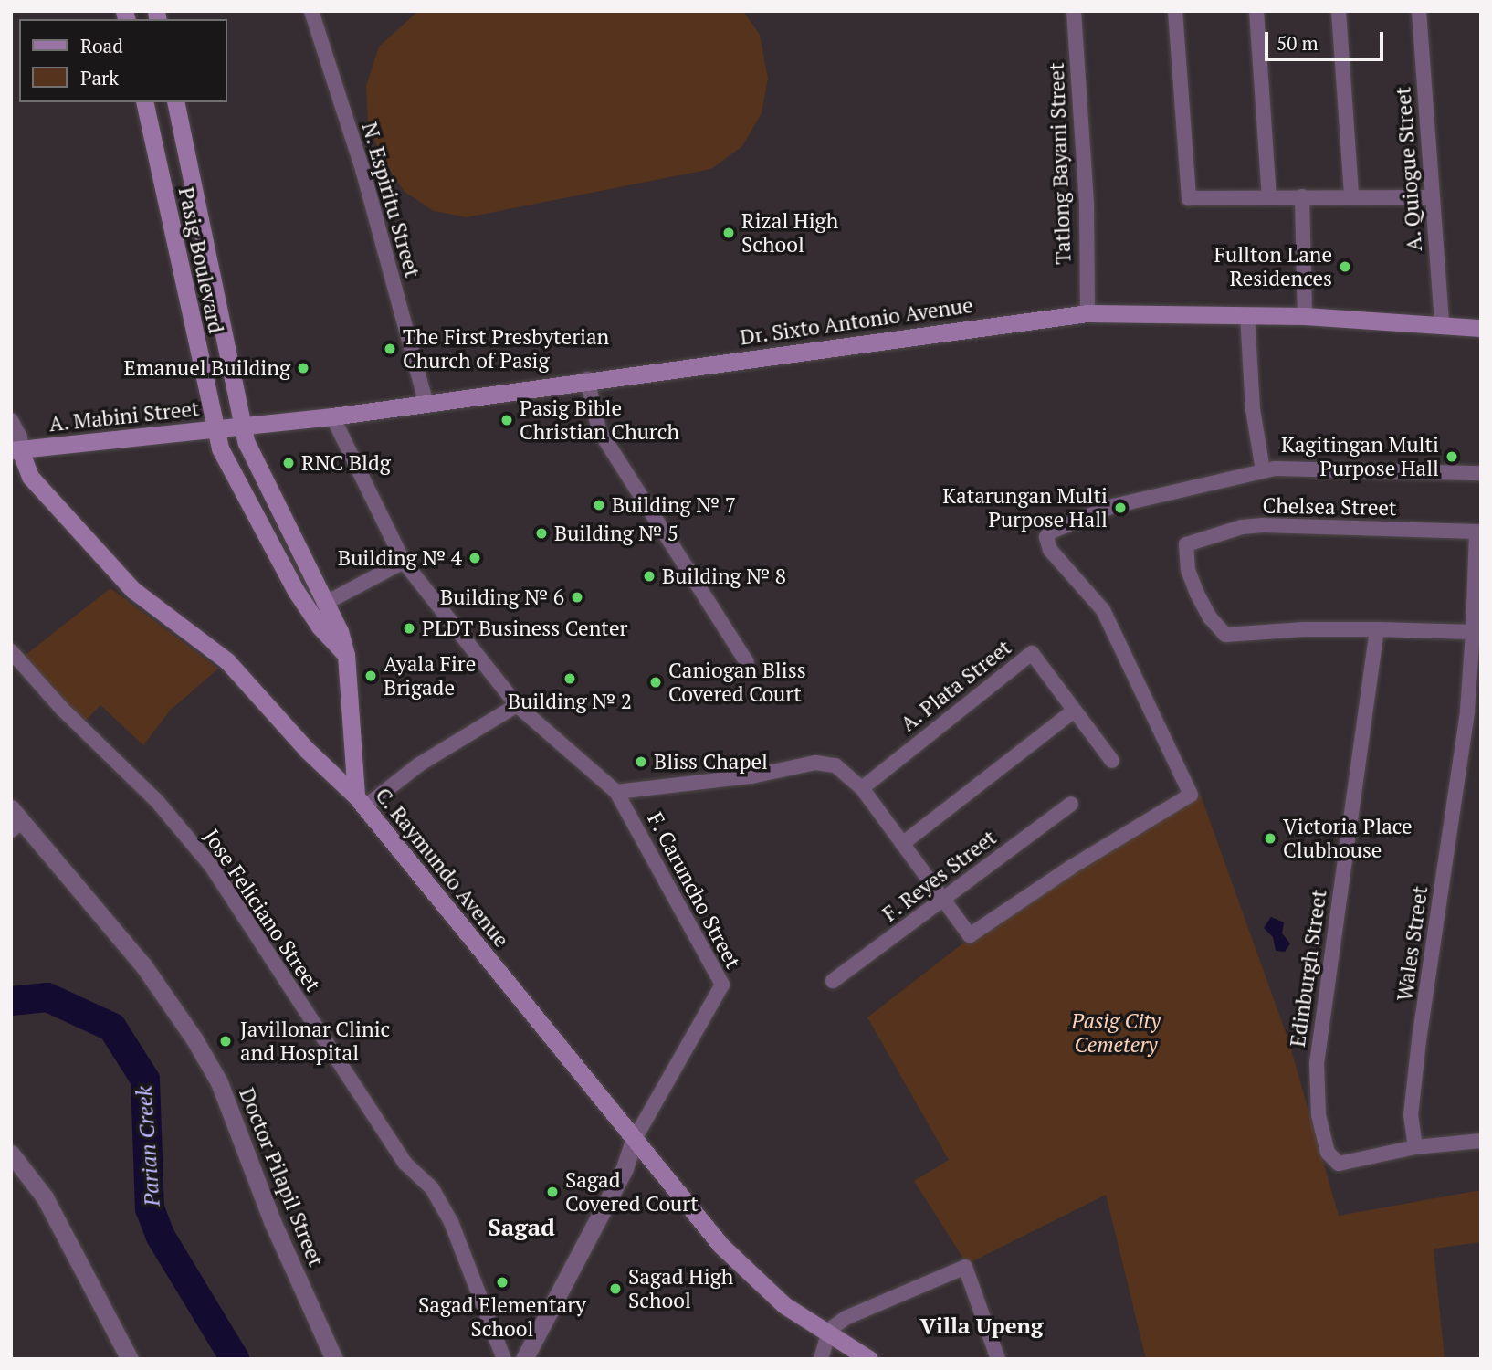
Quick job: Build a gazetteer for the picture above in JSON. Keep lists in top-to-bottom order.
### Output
{
  "streets": {
    "main road": [
      "Pasig Boulevard",
      "Dr. Sixto Antonio Avenue",
      "A. Mabini Street",
      "C. Raymundo Avenue"
    ],
    "street": [
      "Tatlong Bayani Street",
      "A. Quiogue Street",
      "N. Espiritu Street",
      "Chelsea Street",
      "A. Plata Street",
      "F. Reyes Street",
      "F. Caruncho Street",
      "Jose Feliciano Street",
      "Wales Street",
      "Edinburgh Street",
      "Doctor Pilapil Street"
    ]
  },
  "crossings": [
    ["Tatlong Bayani Street", "Dr. Sixto Antonio Avenue"],
    ["A. Quiogue Street", "Dr. Sixto Antonio Avenue"],
    ["N. Espiritu Street", "Dr. Sixto Antonio Avenue"],
    ["Pasig Boulevard", "Dr. Sixto Antonio Avenue"],
    ["Pasig Boulevard", "A. Mabini Street"],
    ["Pasig Boulevard", "C. Raymundo Avenue"],
    ["Dr. Sixto Antonio Avenue", "A. Mabini Street"],
    ["A. Mabini Street", "C. Raymundo Avenue"],
    ["Chelsea Street", "Wales Street"],
    ["Chelsea Street", "Edinburgh Street"],
    ["C. Raymundo Avenue", "F. Caruncho Street"],
    ["Wales Street", "Edinburgh Street"]
  ],
  "districts": ["Sagad", "Villa Upeng"],
  "water": ["Parian Creek"],
  "parks": ["Pasig City Cemetery"],
  "places": [
    "Rizal High School",
    "Fullton Lane Residences",
    "The First Presbyterian Church of Pasig",
    "Emanuel Building",
    "Pasig Bible Christian Church",
    "Kagitingan Multi Purpose Hall",
    "RNC Bldg",
    "Building № 7",
    "Katarungan Multi Purpose Hall",
    "Building № 5",
    "Building № 4",
    "Building № 8",
    "Building № 6",
    "PLDT Business Center",
    "Ayala Fire Brigade",
    "Building № 2",
    "Caniogan Bliss Covered Court",
    "Bliss Chapel",
    "Victoria Place Clubhouse",
    "Javillonar Clinic and Hospital",
    "Sagad Covered Court",
    "Sagad Elementary School",
    "Sagad High School"
  ],
  "legend": ["Road", "Park"],
  "scale_bar": "50 m"
}
